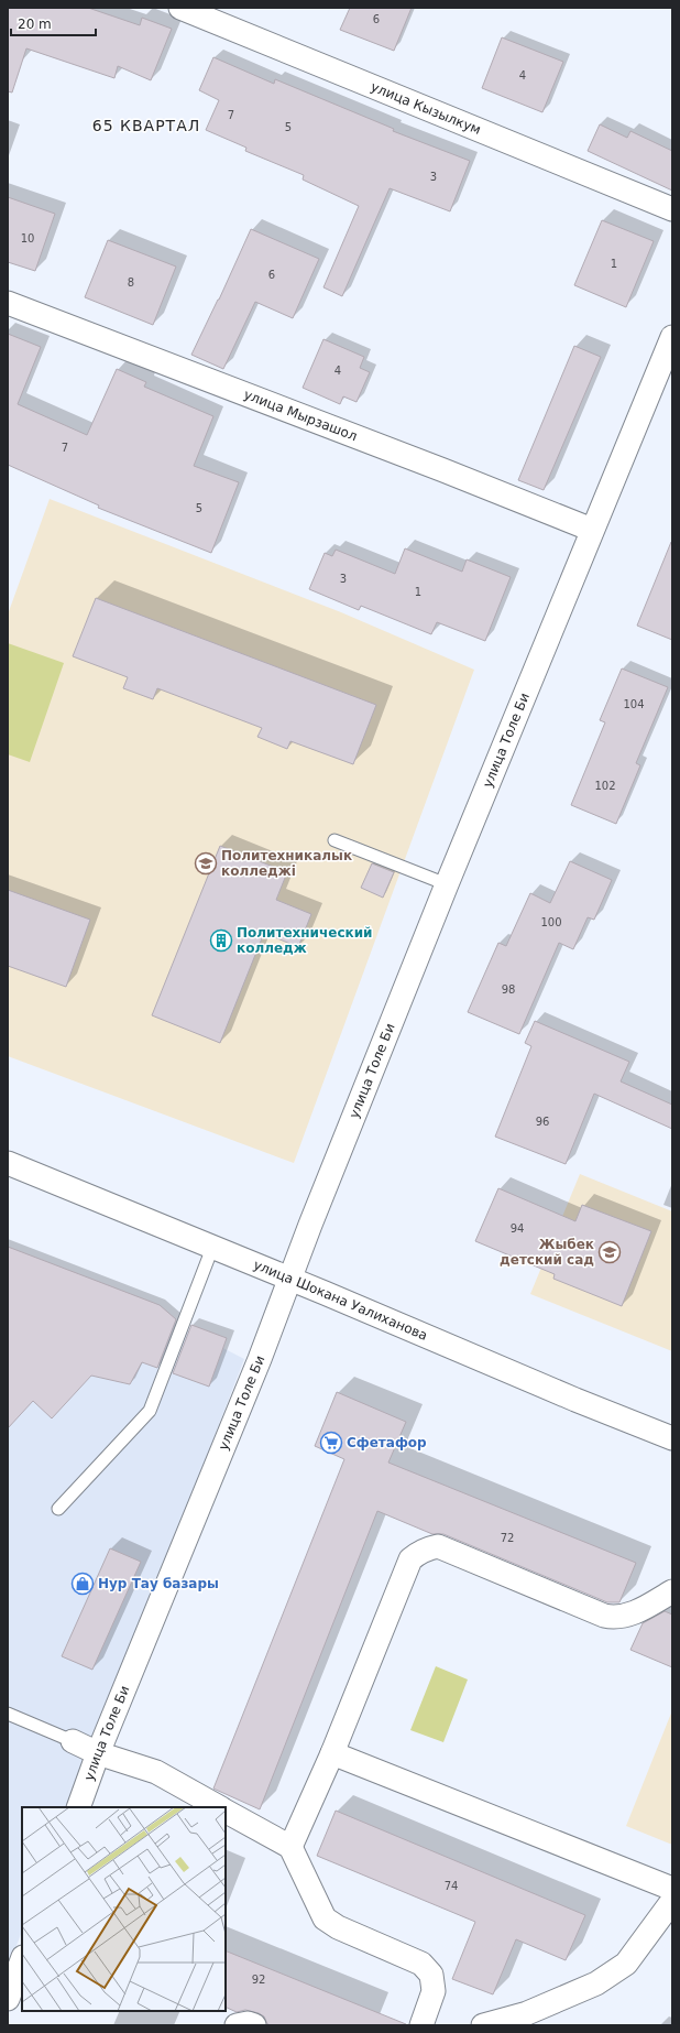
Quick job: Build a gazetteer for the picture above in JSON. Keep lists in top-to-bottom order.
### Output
{
  "streets": {
    "street": [
      "улица Кызылкум",
      "улица Мырзашол",
      "улица Толе Би",
      "улица Шокана Уалиханова"
    ]
  },
  "crossings": [
    ["улица Мырзашол", "улица Толе Би"],
    ["улица Толе Би", "улица Шокана Уалиханова"]
  ],
  "districts": ["65 КВАРТАЛ"],
  "places": {
    "school or university": ["Политехникалык колледжі", "Жыбек детский сад"],
    "building": ["Политехнический колледж"],
    "supermarket": ["Сфетафор"],
    "shop": ["Нур Тау базары"]
  },
  "house_numbers": [
    "6",
    "4",
    "7",
    "5",
    "3",
    "10",
    "1",
    "6",
    "8",
    "4",
    "7",
    "5",
    "3",
    "1",
    "104",
    "102",
    "100",
    "98",
    "96",
    "94",
    "72",
    "74",
    "92"
  ],
  "scale_bar": "20 m"
}
